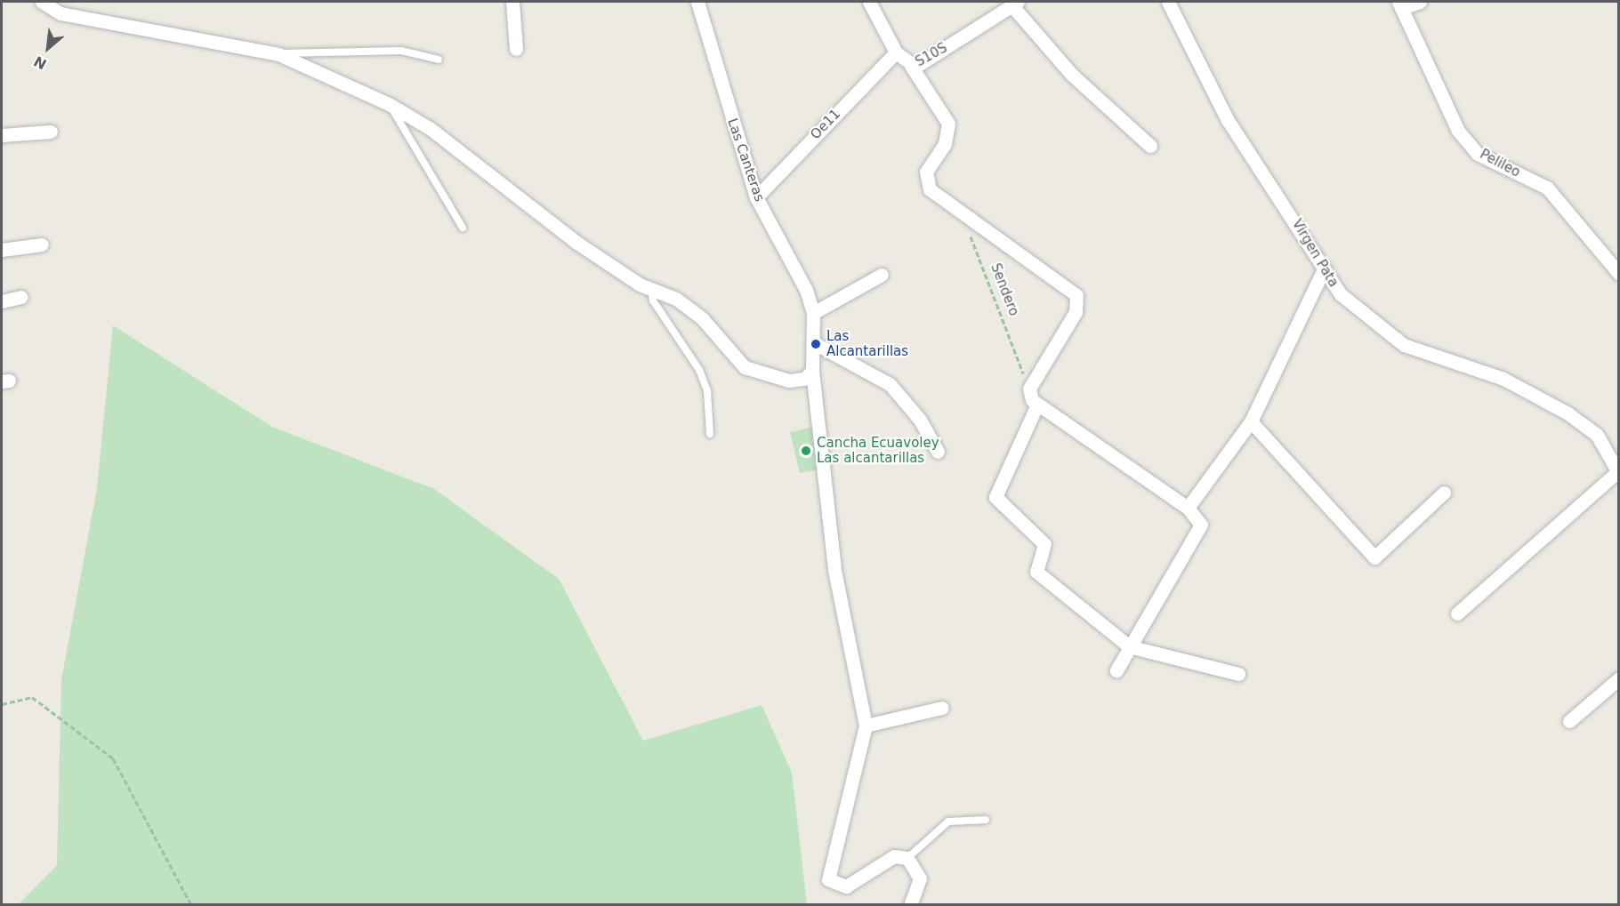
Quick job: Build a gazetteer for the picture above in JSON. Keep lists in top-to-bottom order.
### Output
{
  "streets": {
    "street": [
      "S10S",
      "Oe11",
      "Las Canteras",
      "Pelileo",
      "Virgen Pata"
    ],
    "path": ["Sendero"]
  },
  "crossings": [
    ["S10S", "Oe11"],
    ["Oe11", "Las Canteras"]
  ],
  "places": ["Las Alcantarillas", "Cancha Ecuavoley Las alcantarillas"],
  "north": "bottom left"
}
